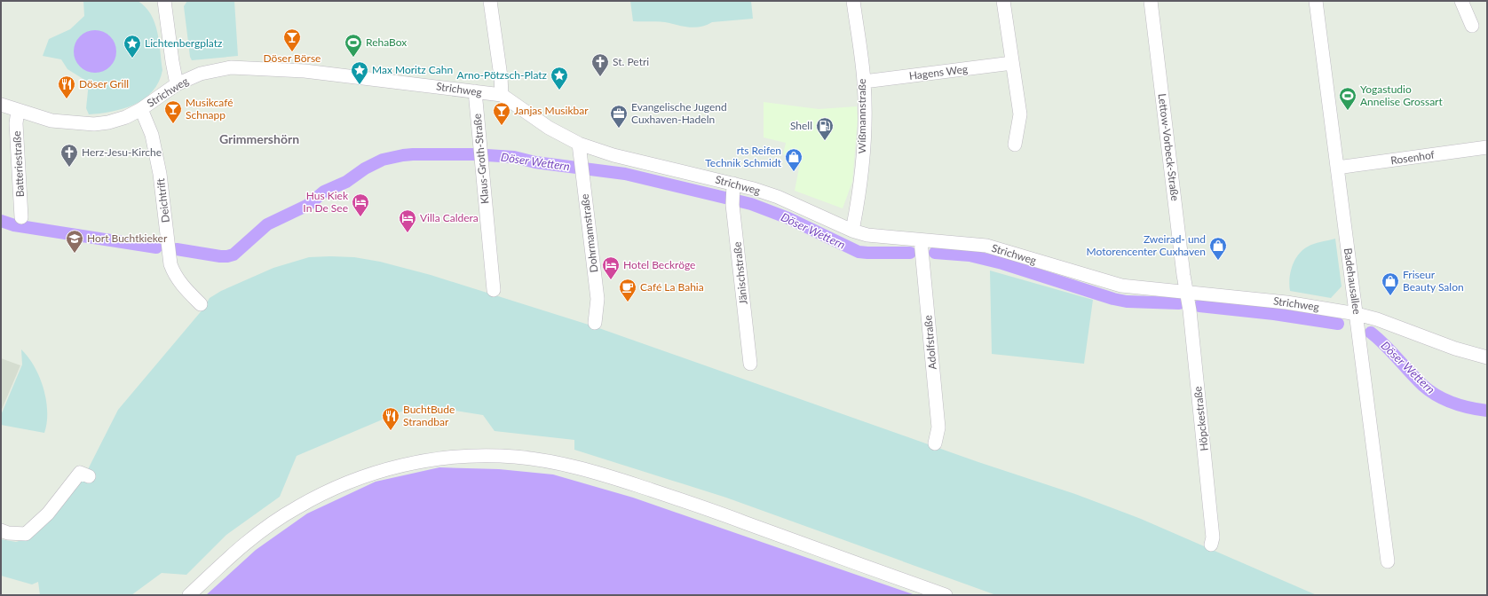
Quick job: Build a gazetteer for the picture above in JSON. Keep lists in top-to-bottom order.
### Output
{
  "streets": {
    "street": [
      "Hagens Weg",
      "Strichweg",
      "Wißmannstraße",
      "Lettow-Vorbeck-Straße",
      "Rosenhof",
      "Klaus-Groth-Straße",
      "Batteriestraße",
      "Deichtrift",
      "Dohrmannstraße",
      "Jänischstraße",
      "Badehausallee",
      "Adolfstraße",
      "Höpckestraße"
    ]
  },
  "crossings": [
    ["Hagens Weg", "Wißmannstraße"],
    ["Strichweg", "Wißmannstraße"],
    ["Strichweg", "Lettow-Vorbeck-Straße"],
    ["Strichweg", "Klaus-Groth-Straße"],
    ["Strichweg", "Batteriestraße"],
    ["Strichweg", "Deichtrift"],
    ["Strichweg", "Dohrmannstraße"],
    ["Strichweg", "Jänischstraße"],
    ["Strichweg", "Badehausallee"],
    ["Strichweg", "Adolfstraße"],
    ["Strichweg", "Höpckestraße"],
    ["Lettow-Vorbeck-Straße", "Höpckestraße"],
    ["Rosenhof", "Badehausallee"]
  ],
  "districts": ["Grimmershörn"],
  "water": ["Döser Wettern"],
  "places": {
    "bar": ["Döser Börse", "Musikcafé Schnapp", "Janjas Musikbar"],
    "sports": ["RehaBox", "Yogastudio Annelise Grossart"],
    "place": ["Lichtenbergplatz", "Max Moritz Cahn", "Arno-Pötzsch-Platz"],
    "church": ["St. Petri", "Herz-Jesu-Kirche"],
    "restaurant": ["Döser Grill", "BuchtBude Strandbar"],
    "office": ["Evangelische Jugend Cuxhaven-Hadeln"],
    "fuel station": ["Shell"],
    "shop": ["rts Reifen Technik Schmidt", "Zweirad- und Motorencenter Cuxhaven", "Friseur Beauty Salon"],
    "hotel": ["Hus Kiek In De See", "Villa Caldera", "Hotel Beckröge"],
    "school or university": ["Hort Buchtkieker"],
    "cafe": ["Café La Bahia"]
  }
}
